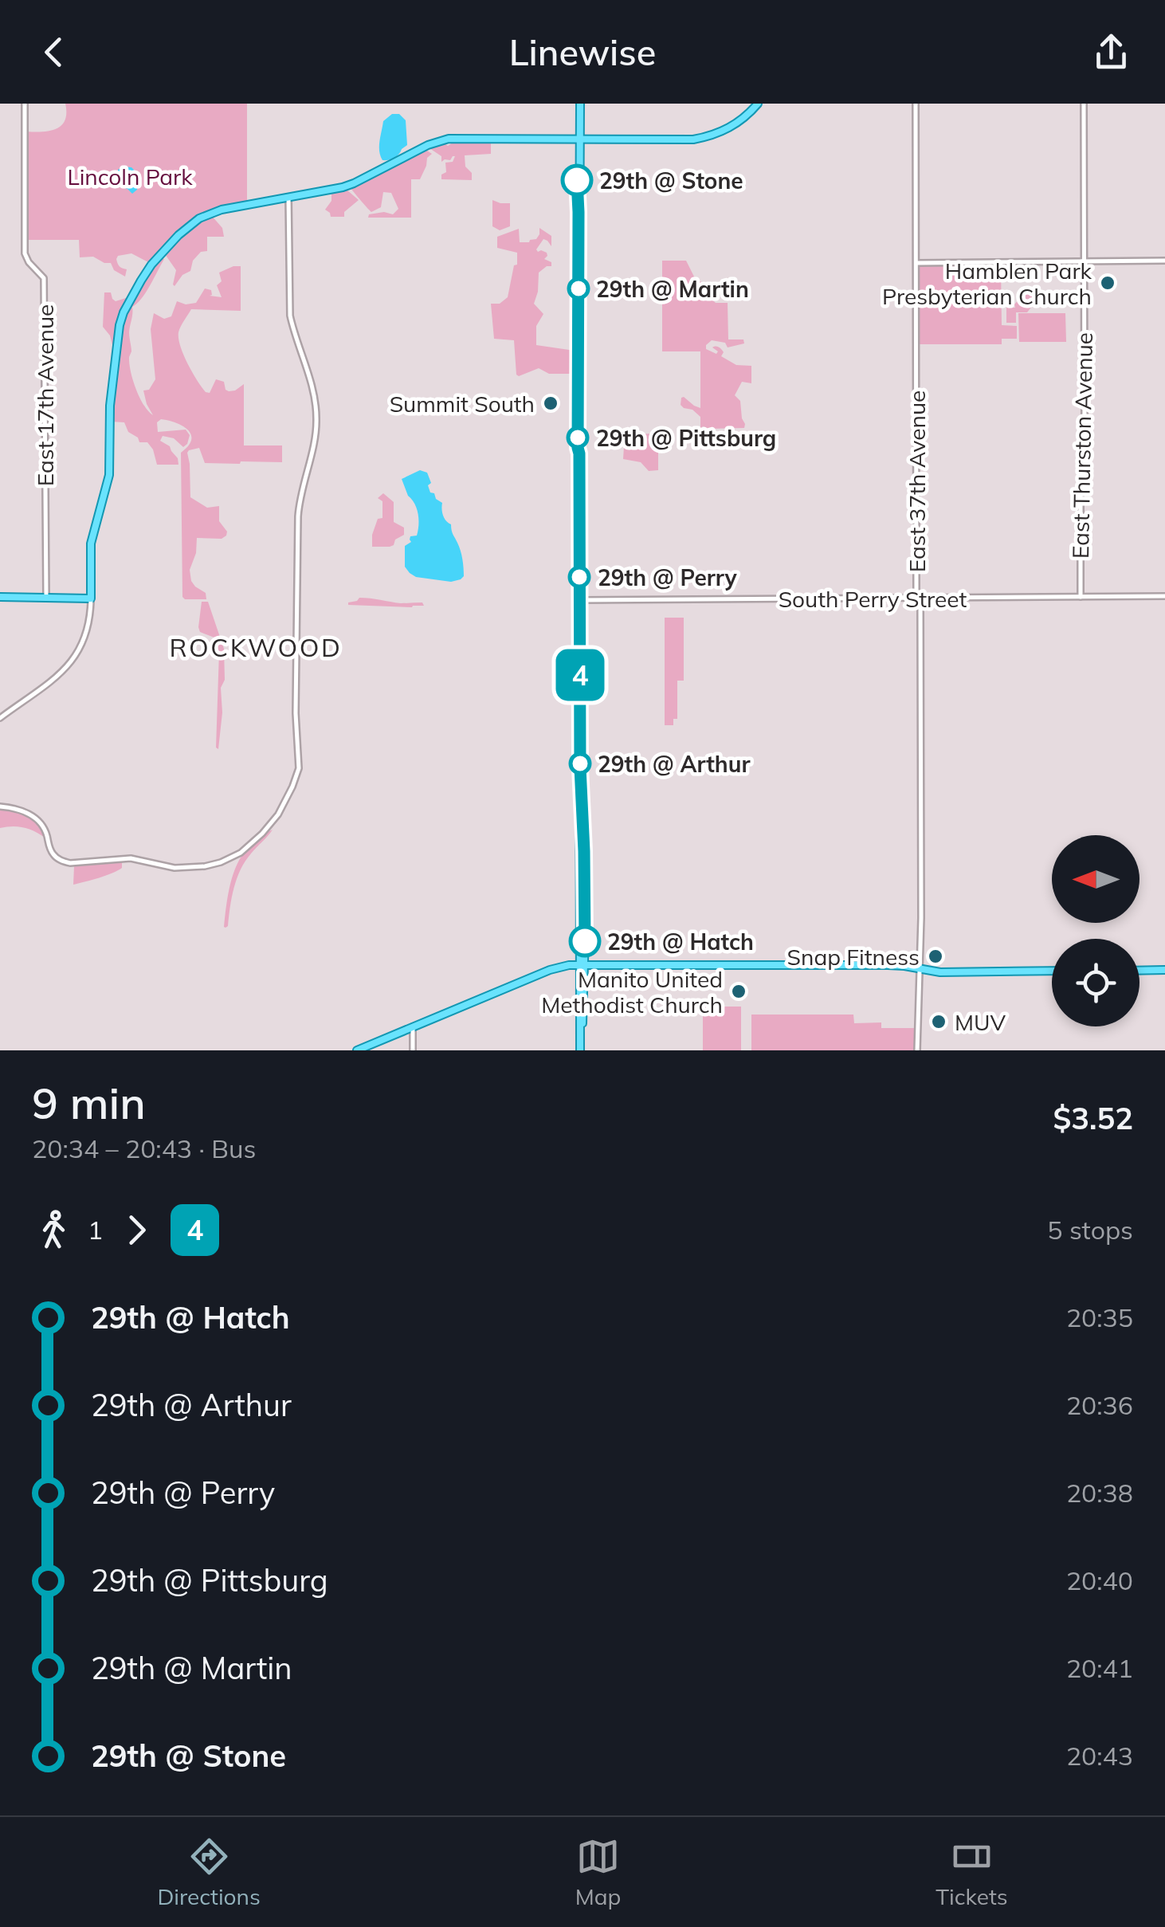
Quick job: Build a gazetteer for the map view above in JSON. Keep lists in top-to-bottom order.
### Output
{
  "streets": {
    "street": [
      "East 17th Avenue",
      "East Thurston Avenue",
      "East 37th Avenue",
      "South Perry Street"
    ]
  },
  "crossings": [
    ["East Thurston Avenue", "South Perry Street"],
    ["East 37th Avenue", "South Perry Street"]
  ],
  "districts": ["ROCKWOOD"],
  "parks": ["Lincoln Park"],
  "places": [
    "29th @ Stone",
    "Hamblen Park Presbyterian Church",
    "29th @ Martin",
    "Summit South",
    "29th @ Pittsburg",
    "29th @ Perry",
    "29th @ Arthur",
    "29th @ Hatch",
    "Snap Fitness",
    "Manito United Methodist Church",
    "MUV"
  ],
  "lines": ["bus line 4"],
  "north": "left",
  "page": {
    "header": "Linewise",
    "on_map": "4",
    "heading": ["9 min", "20:34 – 20:43 · Bus", "$3.52"],
    "legs": ["1", "4", "5 stops"],
    "list": [
      {
        "name": "29th @ Hatch",
        "value": "20:35"
      },
      {
        "name": "29th @ Arthur",
        "value": "20:36"
      },
      {
        "name": "29th @ Perry",
        "value": "20:38"
      },
      {
        "name": "29th @ Pittsburg",
        "value": "20:40"
      },
      {
        "name": "29th @ Martin",
        "value": "20:41"
      },
      {
        "name": "29th @ Stone",
        "value": "20:43"
      }
    ],
    "tabs": ["Directions", "Map", "Tickets"]
  }
}
